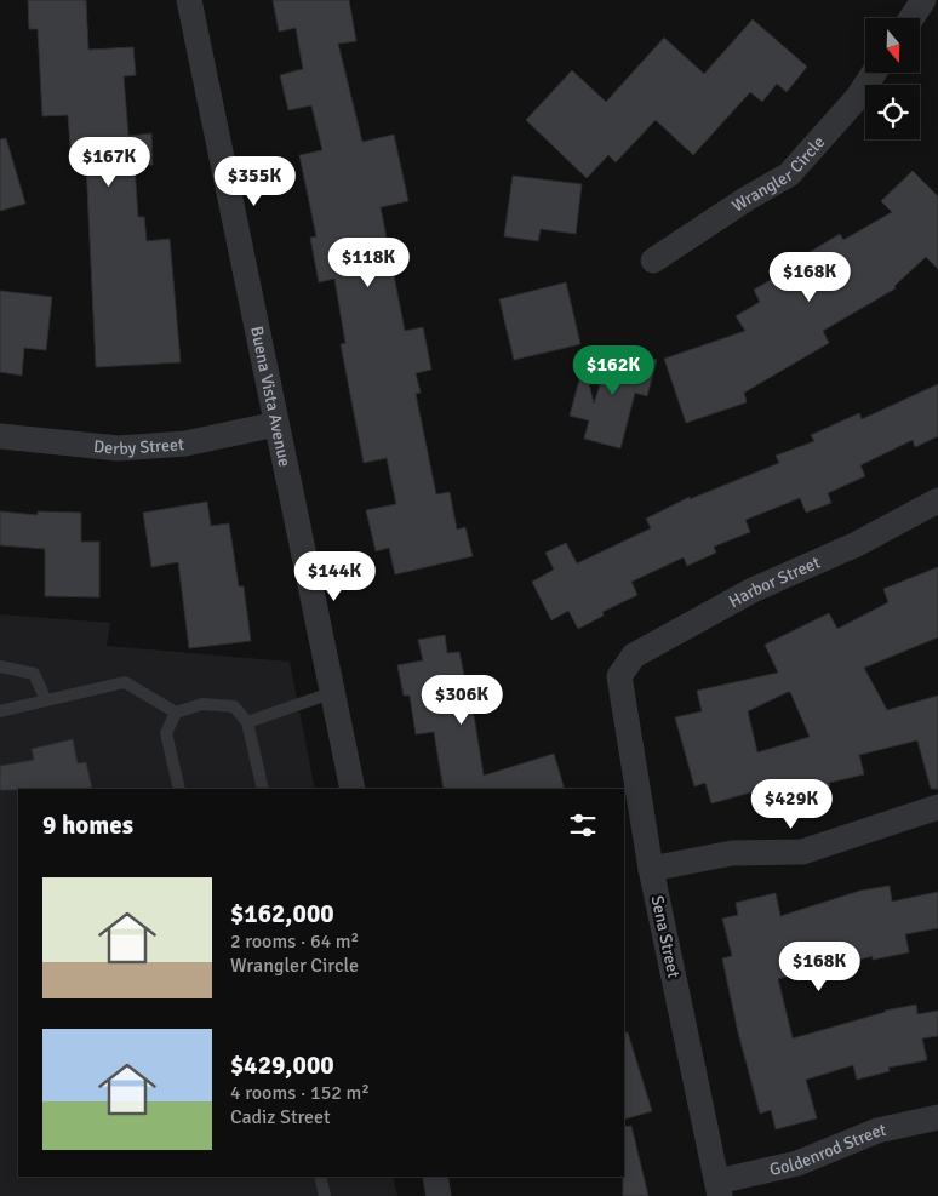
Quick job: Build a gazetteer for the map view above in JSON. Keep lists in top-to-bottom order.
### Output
{
  "streets": {
    "street": [
      "Wrangler Circle",
      "Buena Vista Avenue",
      "Derby Street",
      "Harbor Street",
      "Sena Street",
      "Goldenrod Street"
    ]
  },
  "crossings": [
    ["Buena Vista Avenue", "Derby Street"],
    ["Harbor Street", "Sena Street"],
    ["Sena Street", "Goldenrod Street"]
  ],
  "north": "bottom",
  "page": {
    "price": [
      "$167K",
      "$355K",
      "$118K",
      "$168K",
      "$162K",
      "$144K",
      "$306K",
      "$429K",
      "$168K"
    ],
    "heading": "9 homes",
    "list": [
      {
        "name": "$162,000",
        "note": "2 rooms · 64 m² · Wrangler Circle"
      },
      {
        "name": "$429,000",
        "note": "4 rooms · 152 m² · Cadiz Street"
      }
    ]
  }
}
